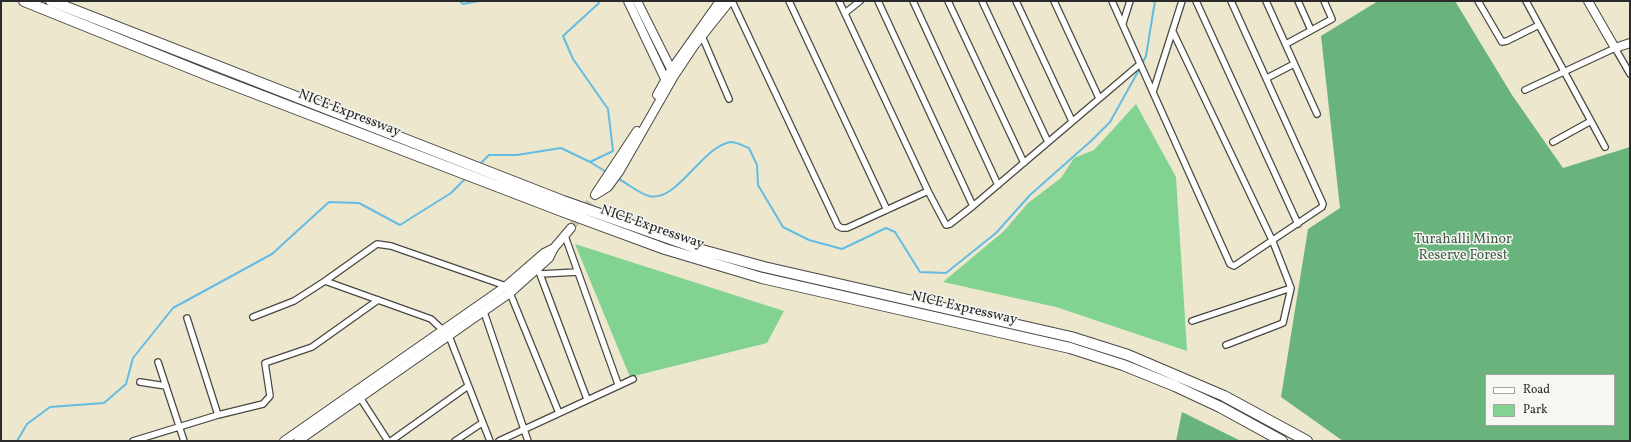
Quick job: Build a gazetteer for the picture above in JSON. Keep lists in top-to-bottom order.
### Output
{
  "streets": {
    "highway": ["NICE Expressway"]
  },
  "parks": ["Turahalli Minor Reserve Forest"],
  "legend": ["Road", "Park"]
}
